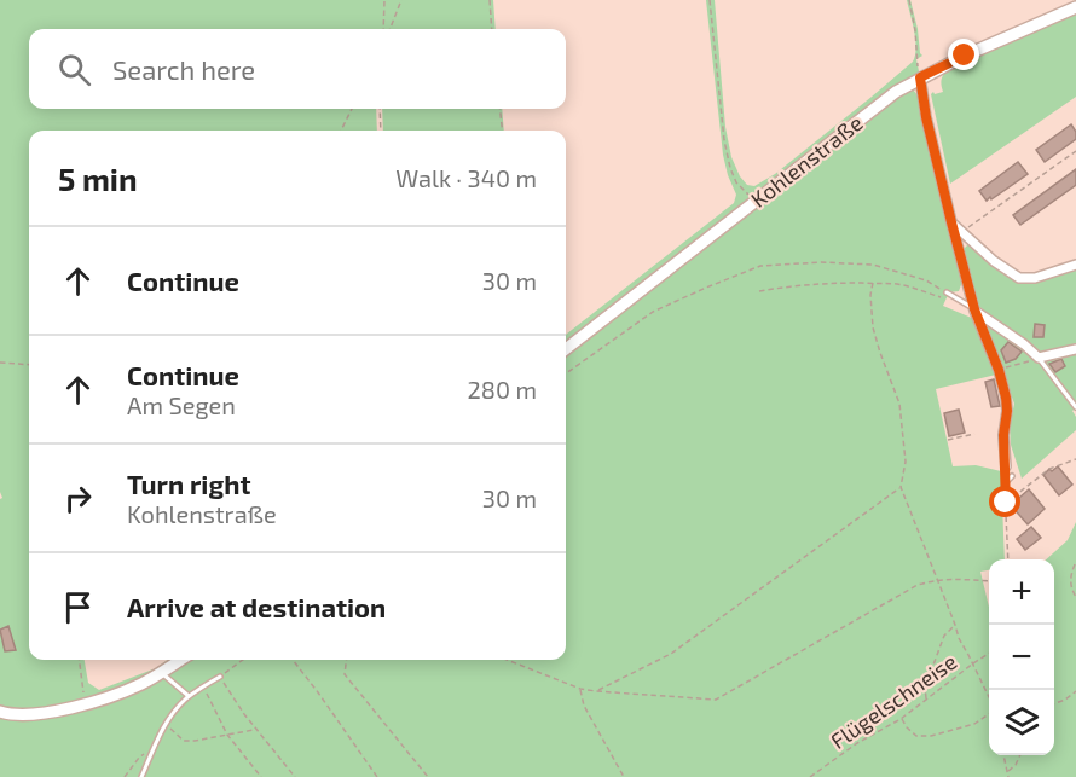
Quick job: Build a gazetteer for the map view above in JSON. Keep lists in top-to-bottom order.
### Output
{
  "streets": {
    "street": ["Kohlenstraße"],
    "path": ["Flügelschneise"]
  },
  "page": {
    "search": "Search here",
    "heading": ["5 min", "Walk · 340 m"],
    "list": [
      ["Continue", "30 m"],
      ["Continue", "Am Segen", "280 m"],
      ["Turn right", "Kohlenstraße", "30 m"],
      "Arrive at destination"
    ],
    "map_buttons": ["+", "−"]
  }
}
